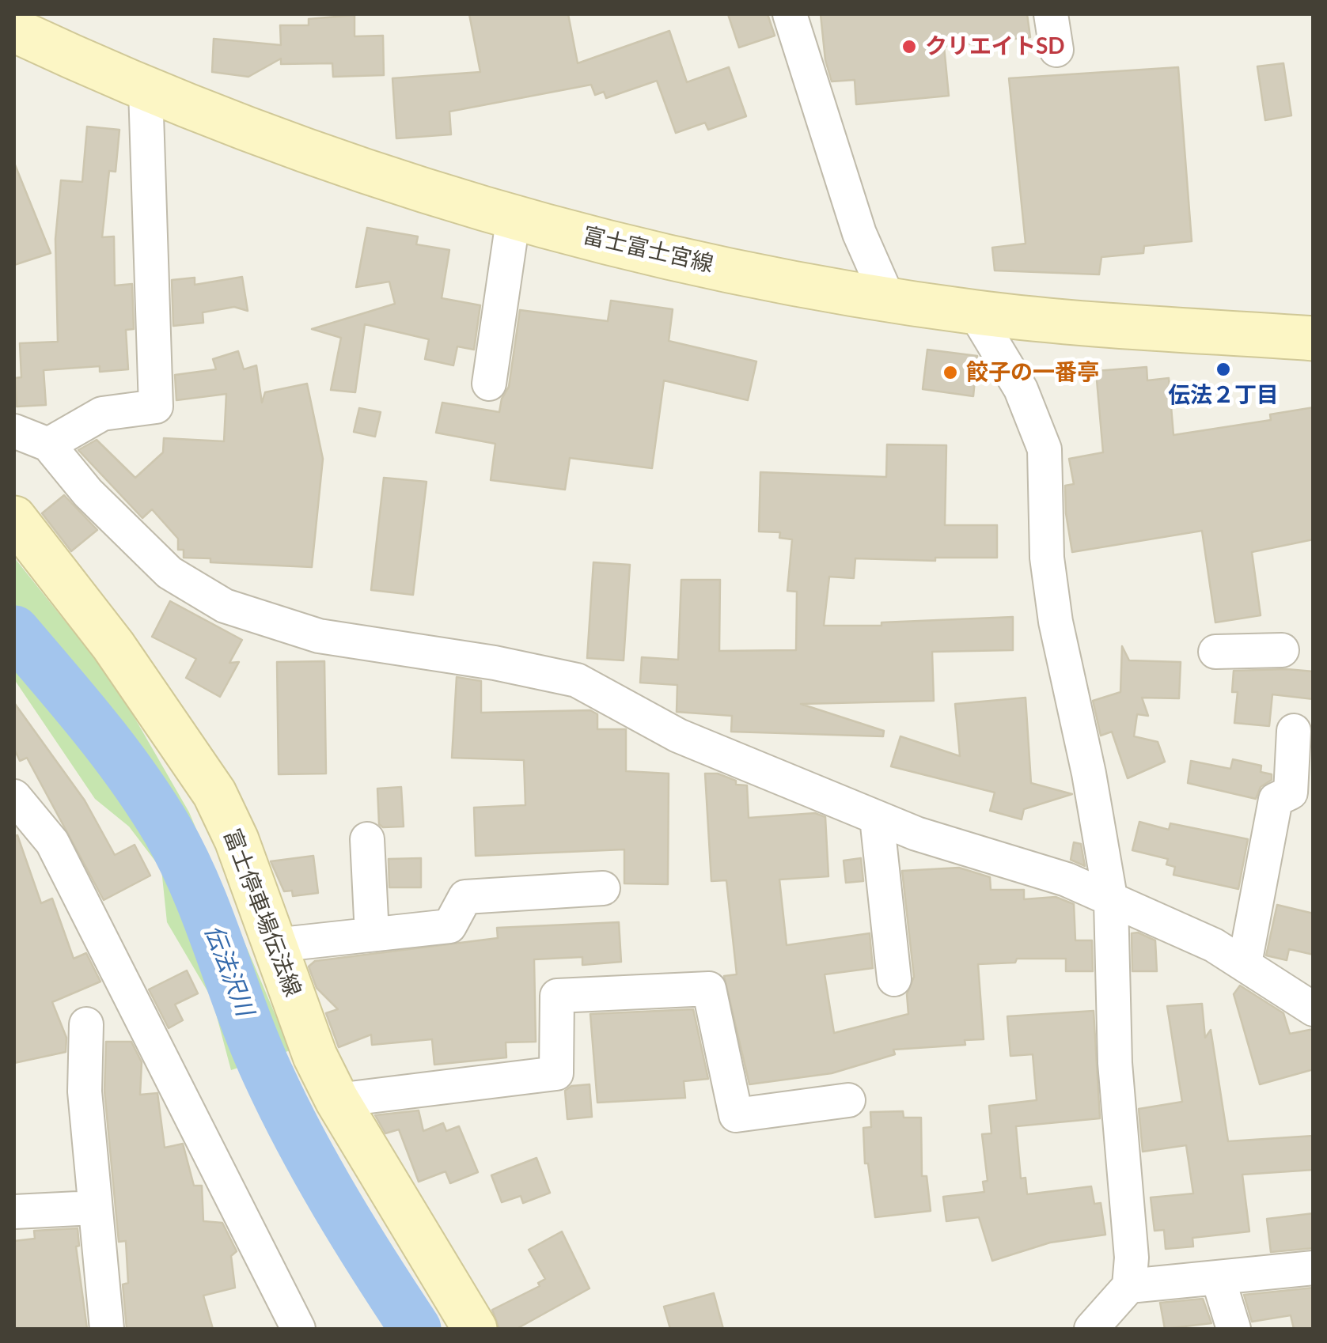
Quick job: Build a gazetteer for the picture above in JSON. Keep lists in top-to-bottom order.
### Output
{
  "streets": {
    "main road": ["富士富士宮線", "富士停車場伝法線"]
  },
  "water": ["伝法沢川"],
  "places": ["クリエイトSD", "伝法２丁目", "餃子の一番亭"]
}
